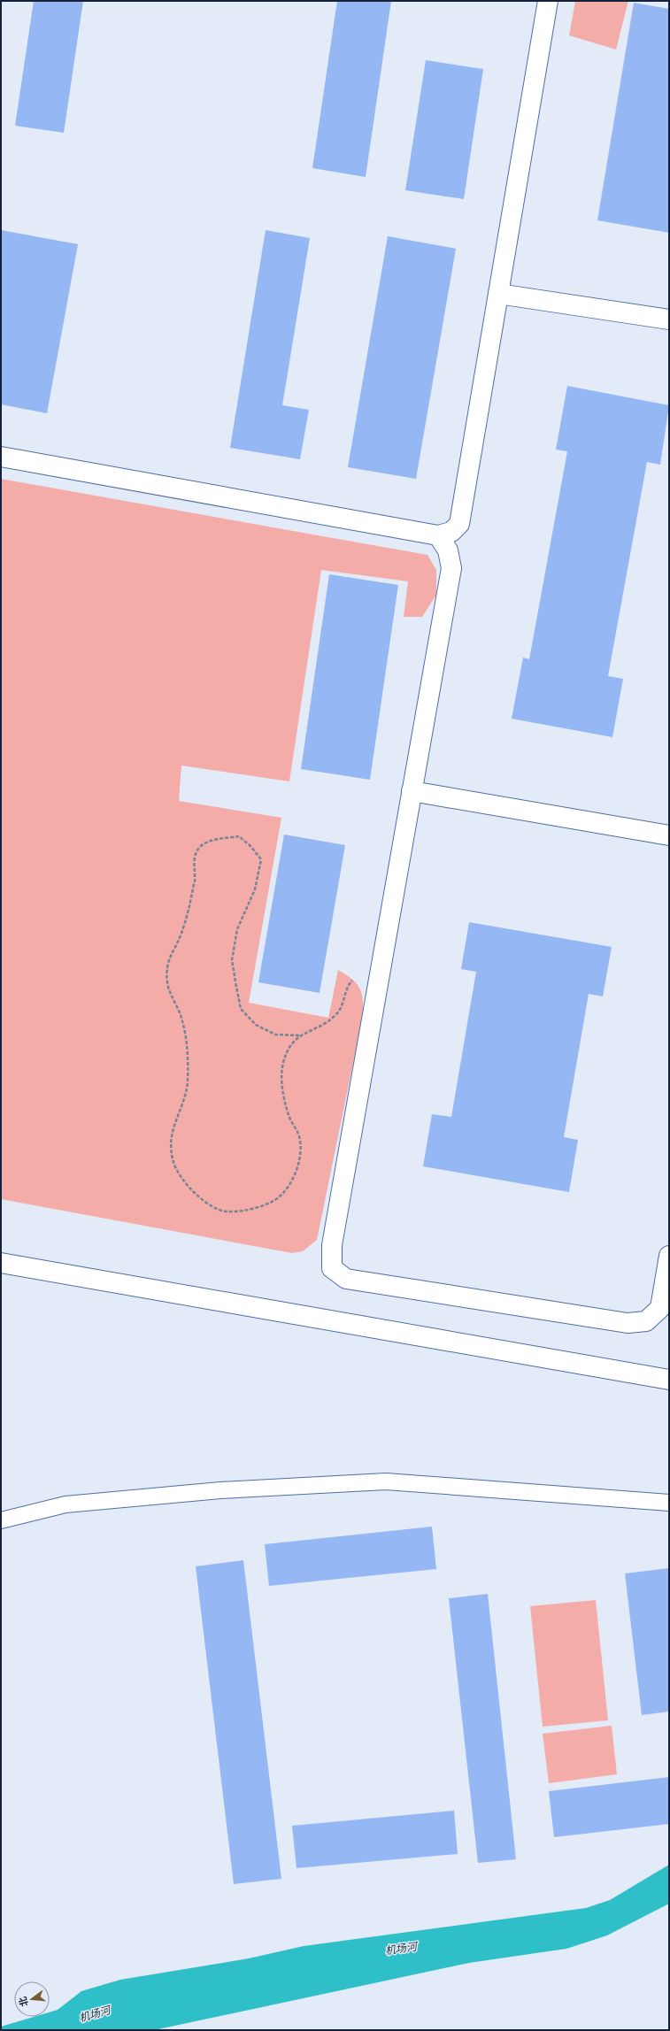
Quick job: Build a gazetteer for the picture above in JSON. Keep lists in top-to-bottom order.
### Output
{
  "water": ["机场河"],
  "north": "left"
}
